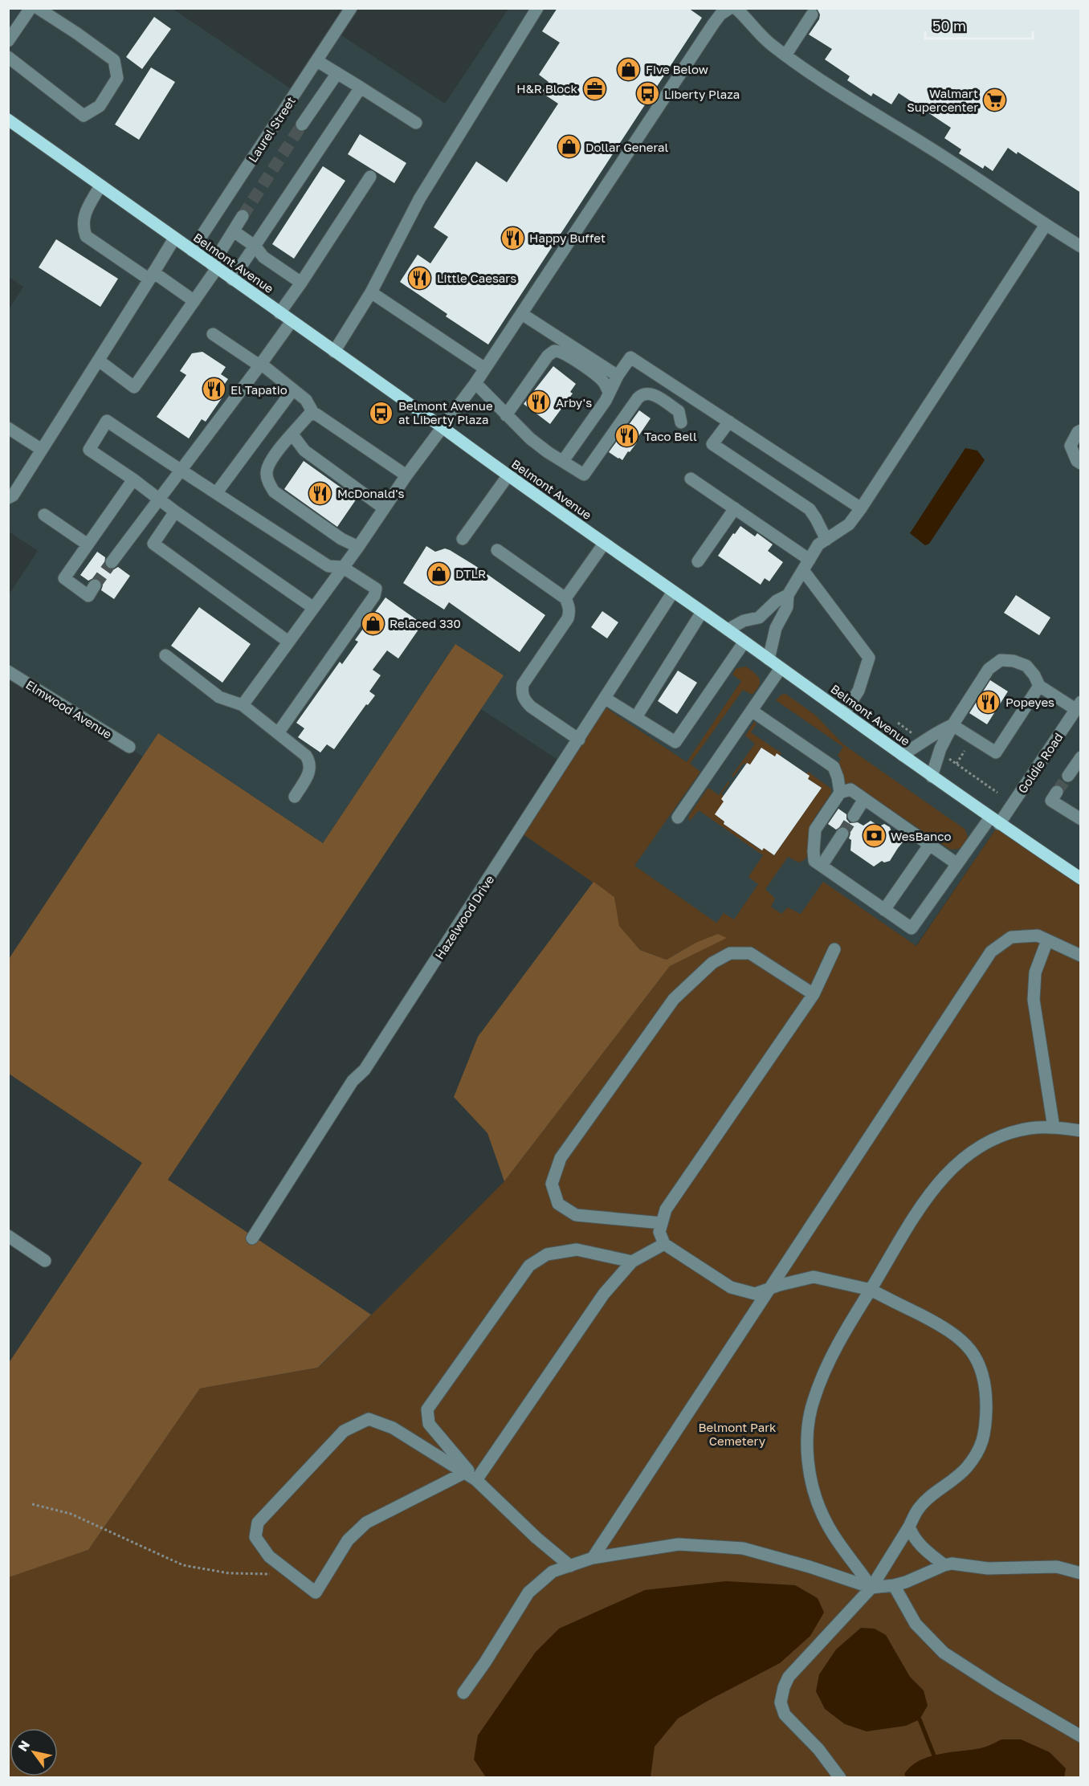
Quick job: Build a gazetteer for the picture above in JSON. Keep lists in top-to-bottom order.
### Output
{
  "streets": {
    "main road": ["Belmont Avenue"],
    "street": [
      "Laurel Street",
      "Elmwood Avenue",
      "Goldie Road",
      "Hazelwood Drive"
    ]
  },
  "crossings": [
    ["Laurel Street", "Belmont Avenue"],
    ["Belmont Avenue", "Goldie Road"],
    ["Belmont Avenue", "Hazelwood Drive"]
  ],
  "parks": ["Belmont Park Cemetery"],
  "places": {
    "shop": [
      "Five Below",
      "Dollar General",
      "DTLR",
      "Relaced 330"
    ],
    "office": ["H&R Block"],
    "bus stop": ["Liberty Plaza", "Belmont Avenue at Liberty Plaza"],
    "supermarket": ["Walmart Supercenter"],
    "restaurant": [
      "Happy Buffet",
      "Little Caesars",
      "El Tapatio",
      "Arby's",
      "Taco Bell",
      "McDonald's",
      "Popeyes"
    ],
    "bank": ["WesBanco"]
  },
  "scale_bar": "50 m",
  "north": "top left"
}
